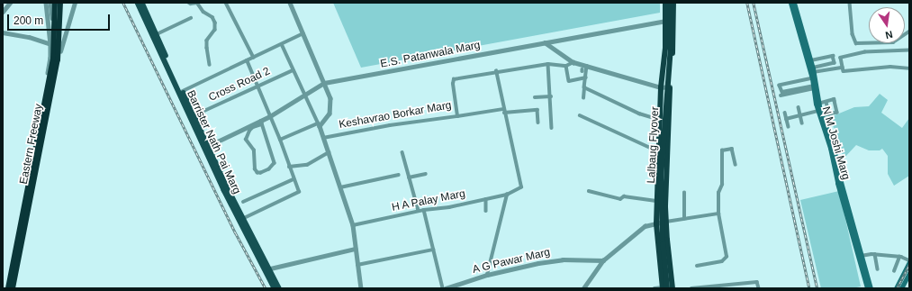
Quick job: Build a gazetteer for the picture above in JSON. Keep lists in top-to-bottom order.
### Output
{
  "streets": {
    "highway": ["Eastern Freeway", "Lalbaug Flyover"],
    "main road": ["Barrister Nath Pai Marg", "N M Joshi Marg"],
    "street": [
      "E.S. Patanwala Marg",
      "Cross Road 2",
      "Keshavrao Borkar Marg",
      "H A Palay Marg",
      "A G Pawar Marg"
    ]
  },
  "crossings": [
    ["E.S. Patanwala Marg", "Barrister Nath Pai Marg"],
    ["Cross Road 2", "Barrister Nath Pai Marg"]
  ],
  "scale_bar": "200 m",
  "north": "bottom"
}
